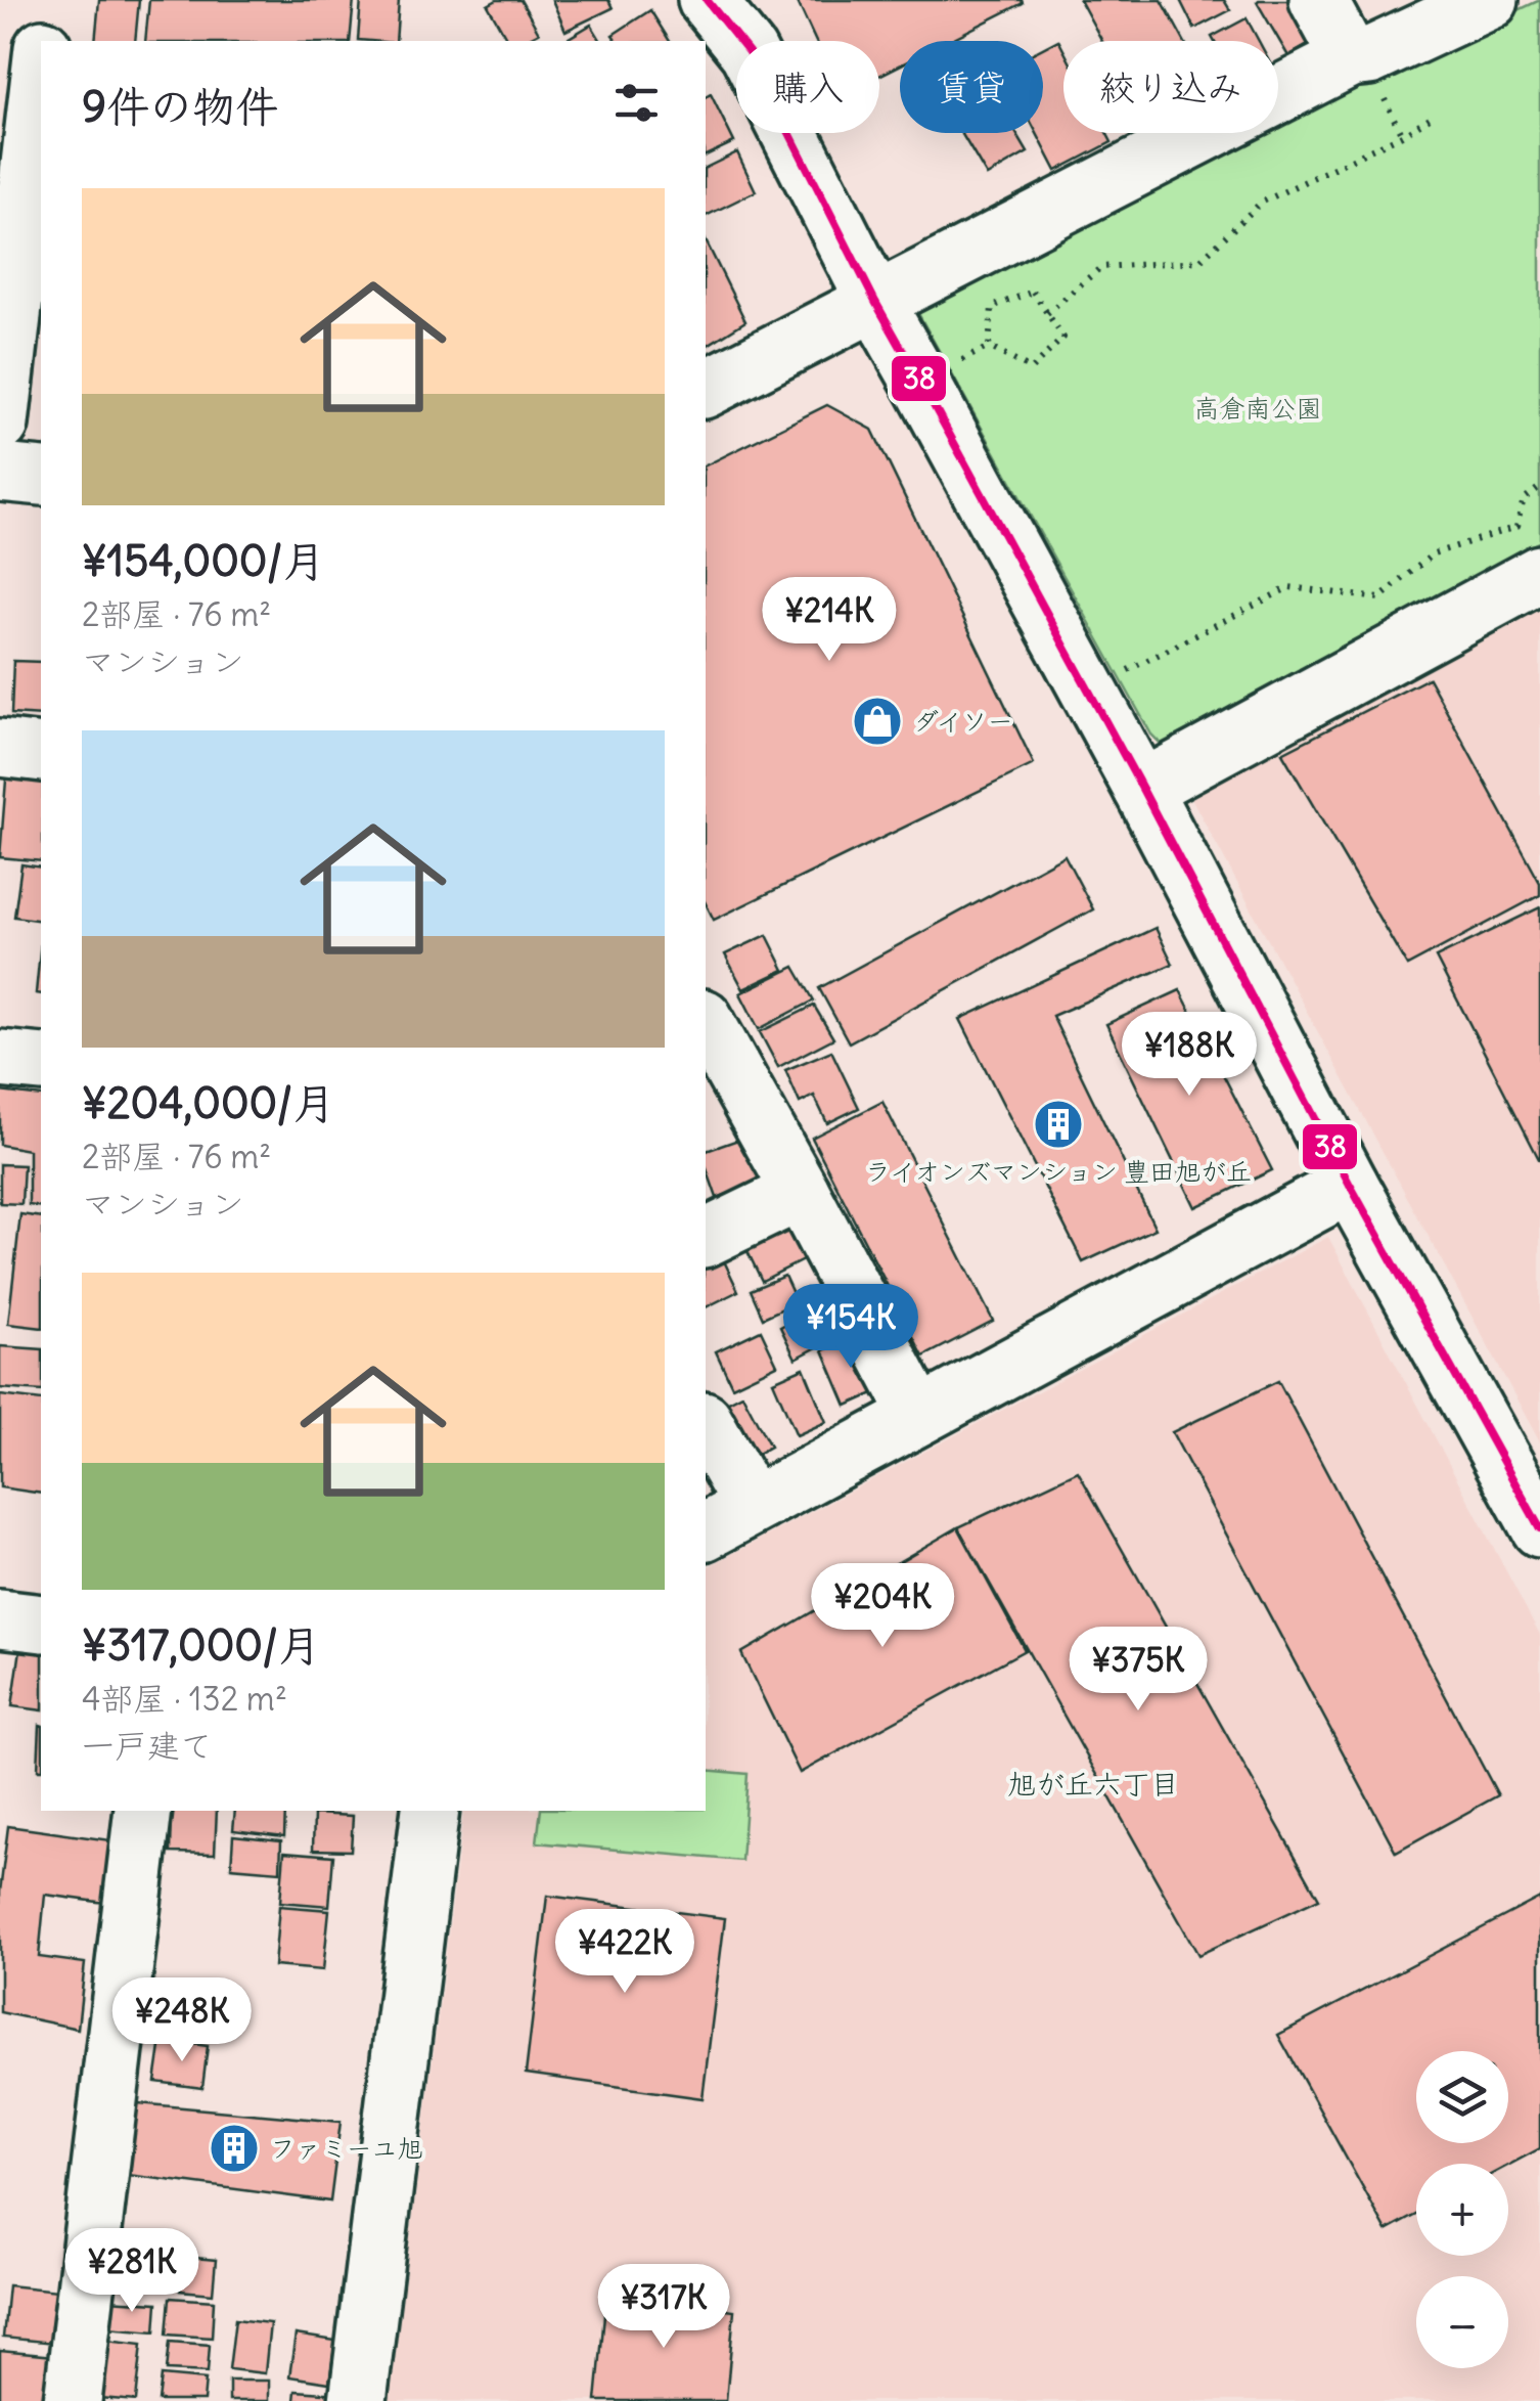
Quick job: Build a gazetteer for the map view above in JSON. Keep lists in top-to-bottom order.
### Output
{
  "districts": ["旭が丘六丁目"],
  "parks": ["高倉南公園"],
  "places": {
    "shop": ["ダイソー"],
    "building": ["ライオンズマンション 豊田旭が丘", "ファミーユ旭"]
  },
  "lines": ["transit line 38"],
  "page": {
    "chip": ["購入", "賃貸", "絞り込み"],
    "heading": "9件の物件",
    "list": [
      {
        "name": "¥154,000/月",
        "note": "2部屋 · 76 m² · マンション"
      },
      {
        "name": "¥204,000/月",
        "note": "2部屋 · 76 m² · マンション"
      },
      {
        "name": "¥317,000/月",
        "note": "4部屋 · 132 m² · 一戸建て"
      }
    ],
    "price": [
      "¥214K",
      "¥188K",
      "¥154K",
      "¥204K",
      "¥375K",
      "¥422K",
      "¥248K",
      "¥281K",
      "¥317K"
    ],
    "map_buttons": ["+", "−"]
  }
}
